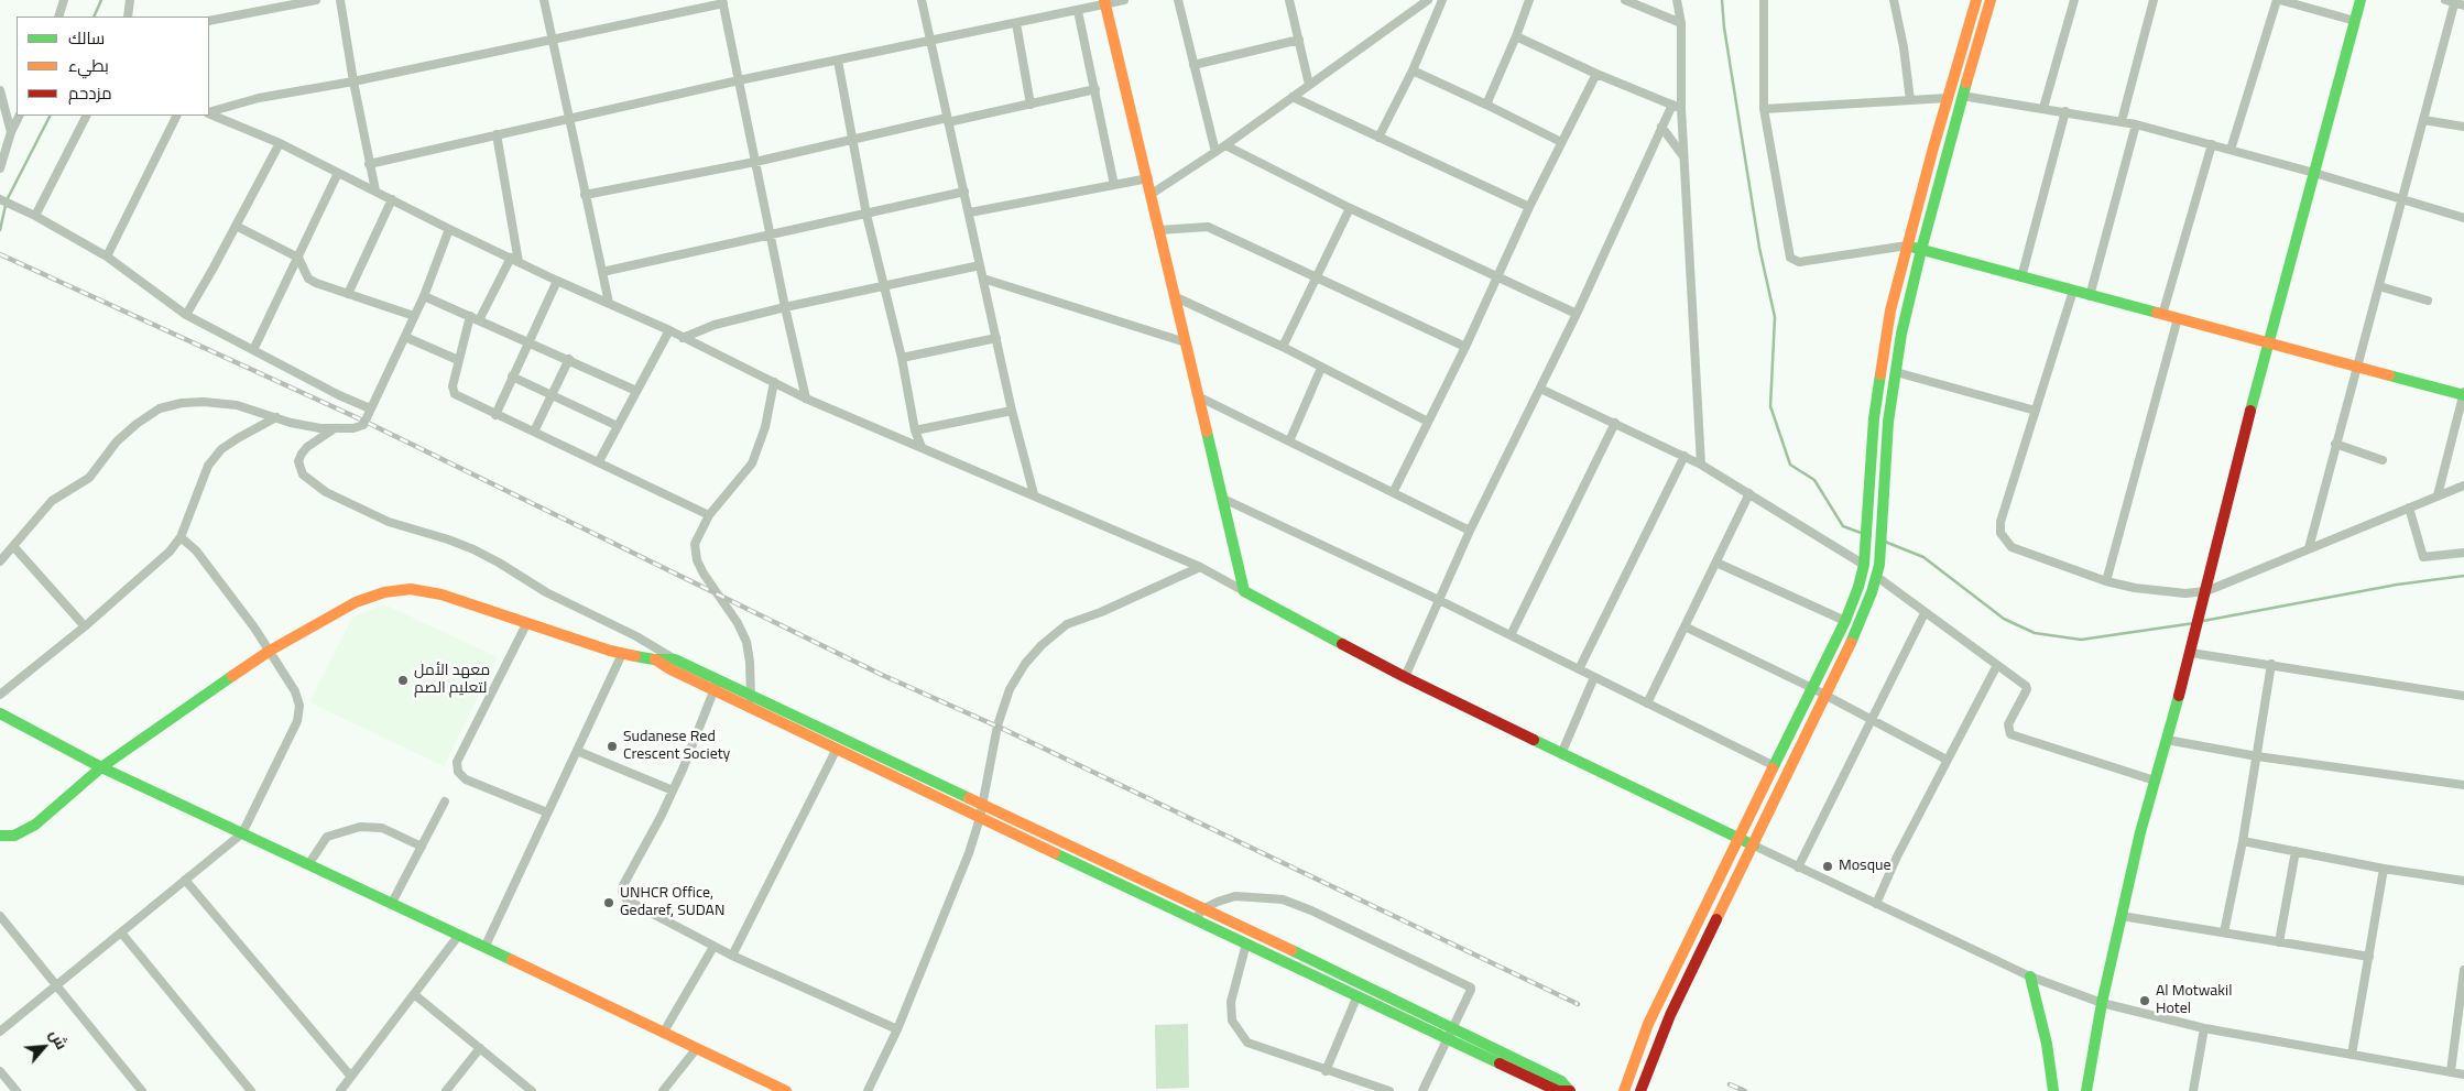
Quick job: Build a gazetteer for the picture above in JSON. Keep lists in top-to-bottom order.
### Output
{
  "places": [
    "معهد الأمل لتعليم الصم",
    "Sudanese Red Crescent Society",
    "Mosque",
    "UNHCR Office, Gedaref, SUDAN",
    "Al Motwakil Hotel"
  ],
  "legend": ["سالك", "بطيء", "مزدحم"],
  "north": "top right"
}
